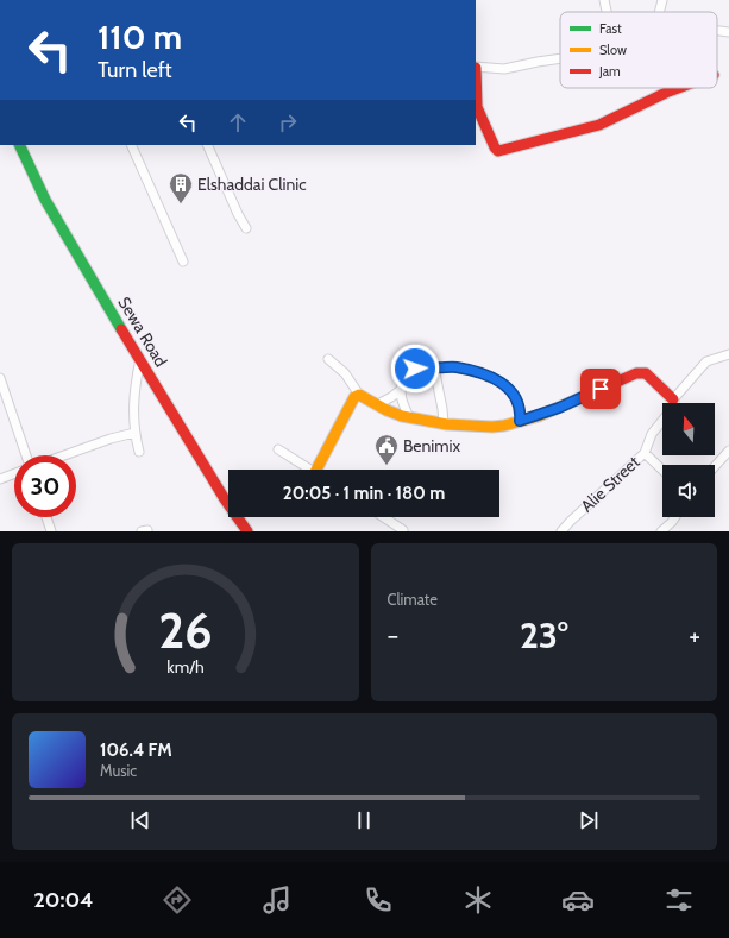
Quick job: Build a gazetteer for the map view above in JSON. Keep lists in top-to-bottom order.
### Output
{
  "streets": {
    "street": ["Sewa Road", "Alie Street"]
  },
  "places": {
    "building": ["Elshaddai Clinic"],
    "public building": ["Benimix"]
  },
  "legend": ["Fast", "Slow", "Jam"],
  "north": "top",
  "page": {
    "turn": ["110 m", "Turn left"],
    "limit": "30",
    "trip": "20:05 · 1 min · 180 m",
    "tile": "Climate",
    "heat": ["−", "23°", "+"],
    "song": ["106.4 FM", "Music"],
    "tabs": "20:04",
    "gauge": ["26", "km/h"]
  }
}
